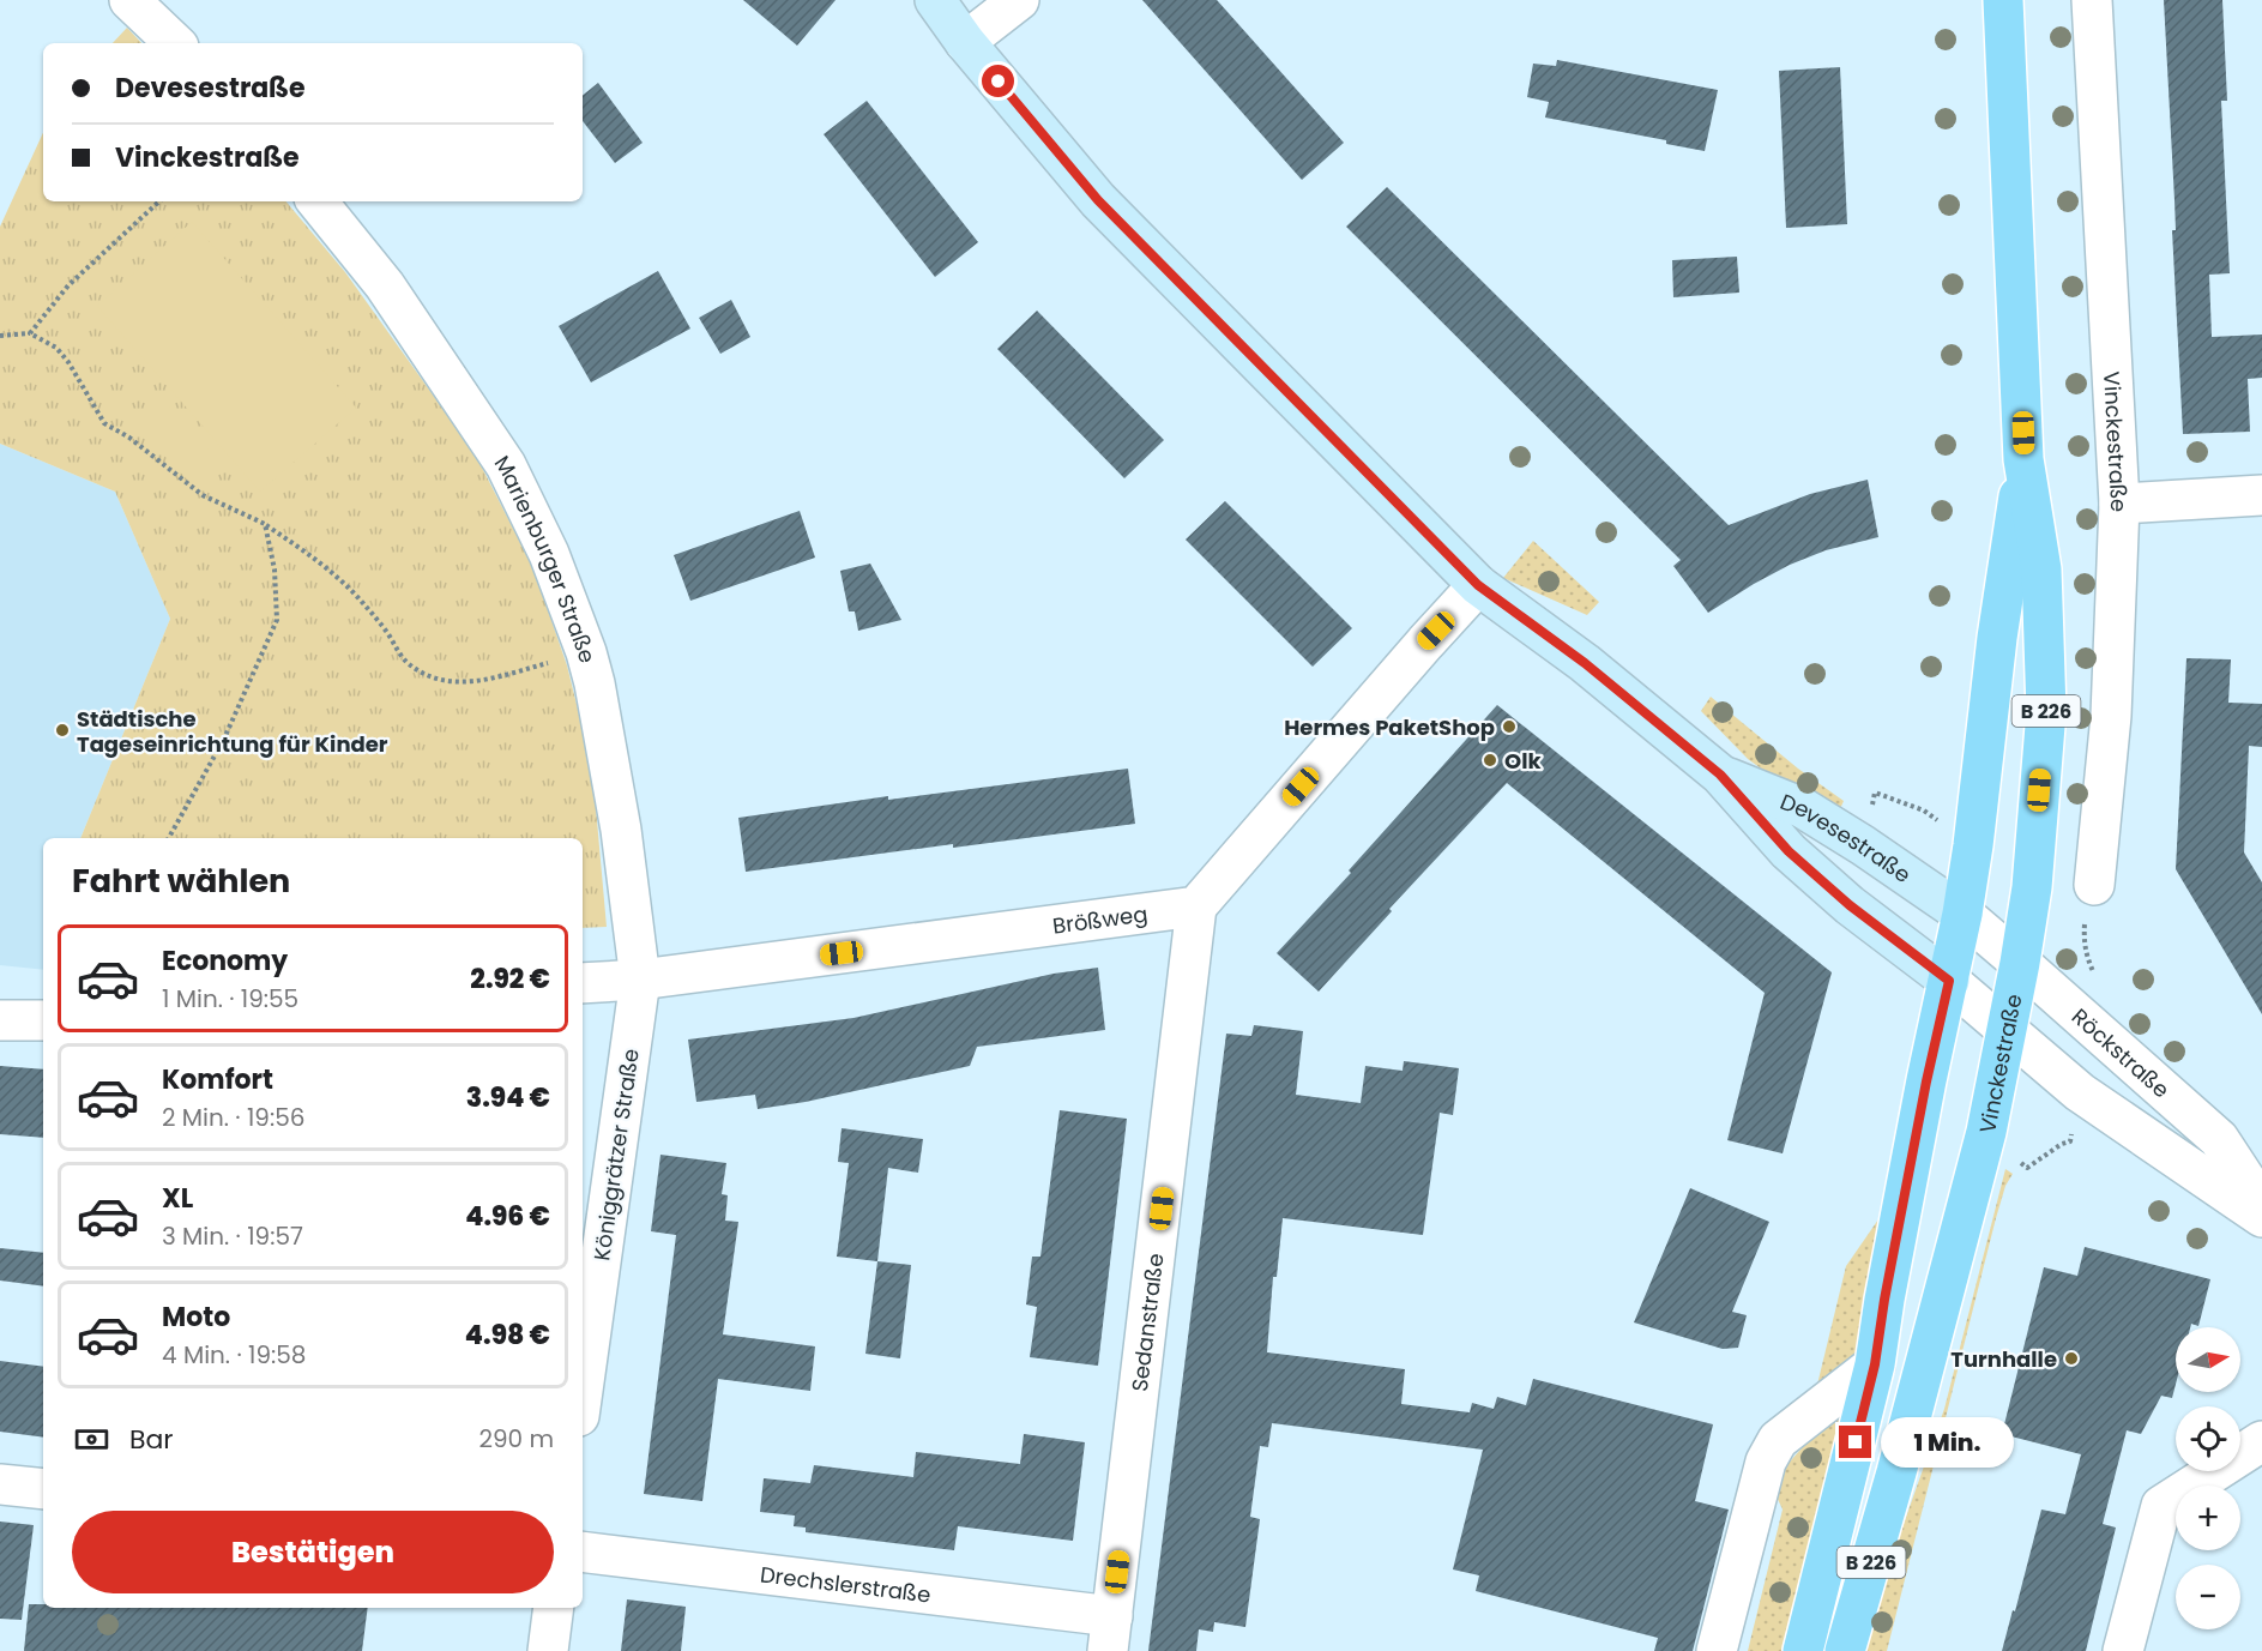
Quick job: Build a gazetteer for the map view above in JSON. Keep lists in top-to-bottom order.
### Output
{
  "streets": {
    "main road": ["Vinckestraße", "B 226"],
    "street": [
      "Marienburger Straße",
      "Devesestraße",
      "Brößweg",
      "Röckstraße",
      "Königgrätzer Straße",
      "Sedanstraße",
      "Drechslerstraße"
    ]
  },
  "crossings": [
    ["Vinckestraße", "Devesestraße"],
    ["Vinckestraße", "Röckstraße"],
    ["Marienburger Straße", "Brößweg"],
    ["Marienburger Straße", "Königgrätzer Straße"],
    ["Devesestraße", "Röckstraße"],
    ["Brößweg", "Königgrätzer Straße"],
    ["Brößweg", "Sedanstraße"],
    ["Sedanstraße", "Drechslerstraße"]
  ],
  "places": [
    "Hermes PaketShop",
    "Städtische Tageseinrichtung für Kinder",
    "Olk",
    "Turnhalle"
  ],
  "north": "right",
  "page": {
    "banner": ["Devesestraße", "Vinckestraße"],
    "heading": "Fahrt wählen",
    "list": [
      {
        "name": "Economy",
        "note": "1 Min. · 19:55",
        "value": "2.92 €"
      },
      {
        "name": "Komfort",
        "note": "2 Min. · 19:56",
        "value": "3.94 €"
      },
      {
        "name": "XL",
        "note": "3 Min. · 19:57",
        "value": "4.96 €"
      },
      {
        "name": "Moto",
        "note": "4 Min. · 19:58",
        "value": "4.98 €"
      }
    ],
    "map_buttons": ["+", "−"],
    "pay": ["Bar", "290 m"],
    "bubble": "1 Min.",
    "buttons": "Bestätigen"
  }
}
